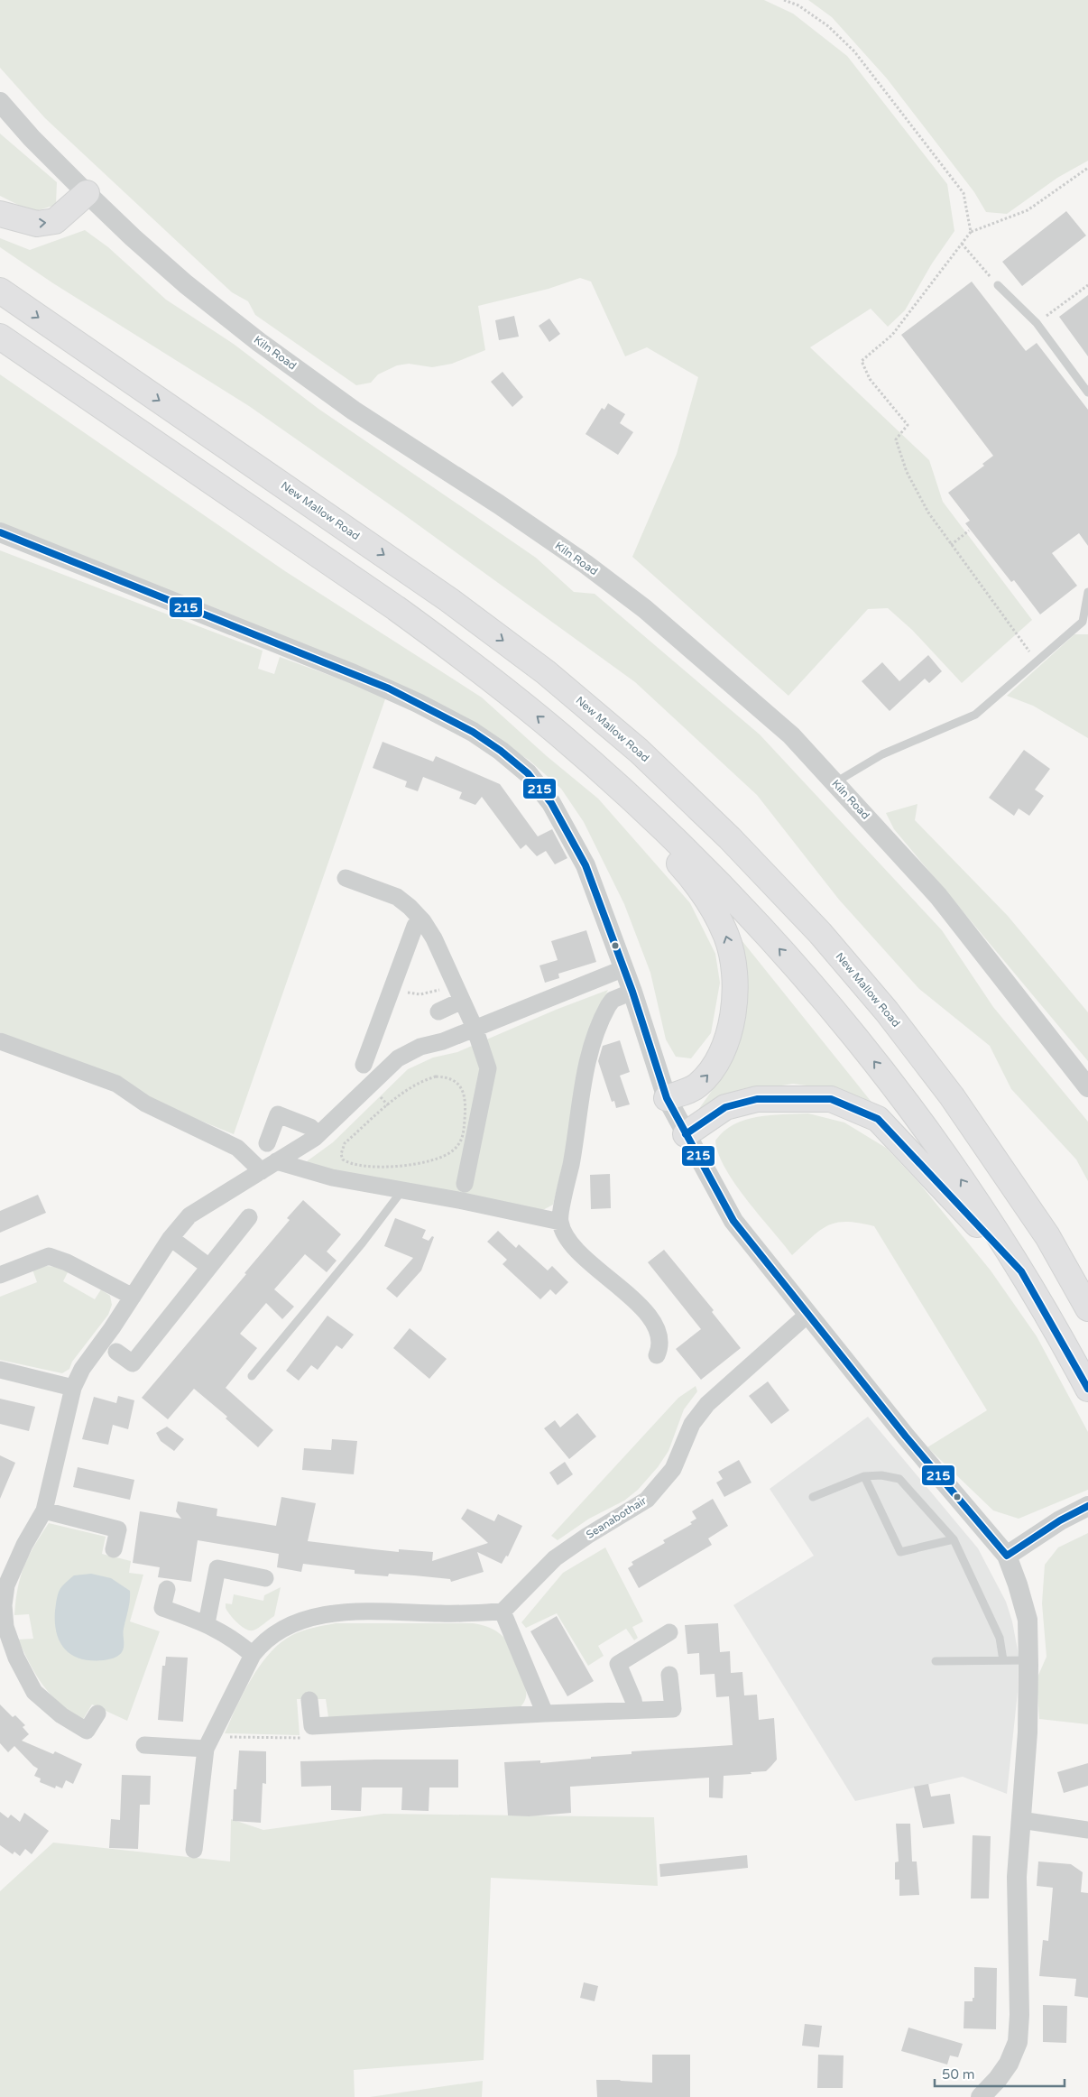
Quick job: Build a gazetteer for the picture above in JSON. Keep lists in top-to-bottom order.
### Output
{
  "streets": {
    "highway": ["New Mallow Road"],
    "street": ["Kiln Road", "Seanabothair"]
  },
  "lines": ["transit line 215"],
  "scale_bar": "50 m"
}
